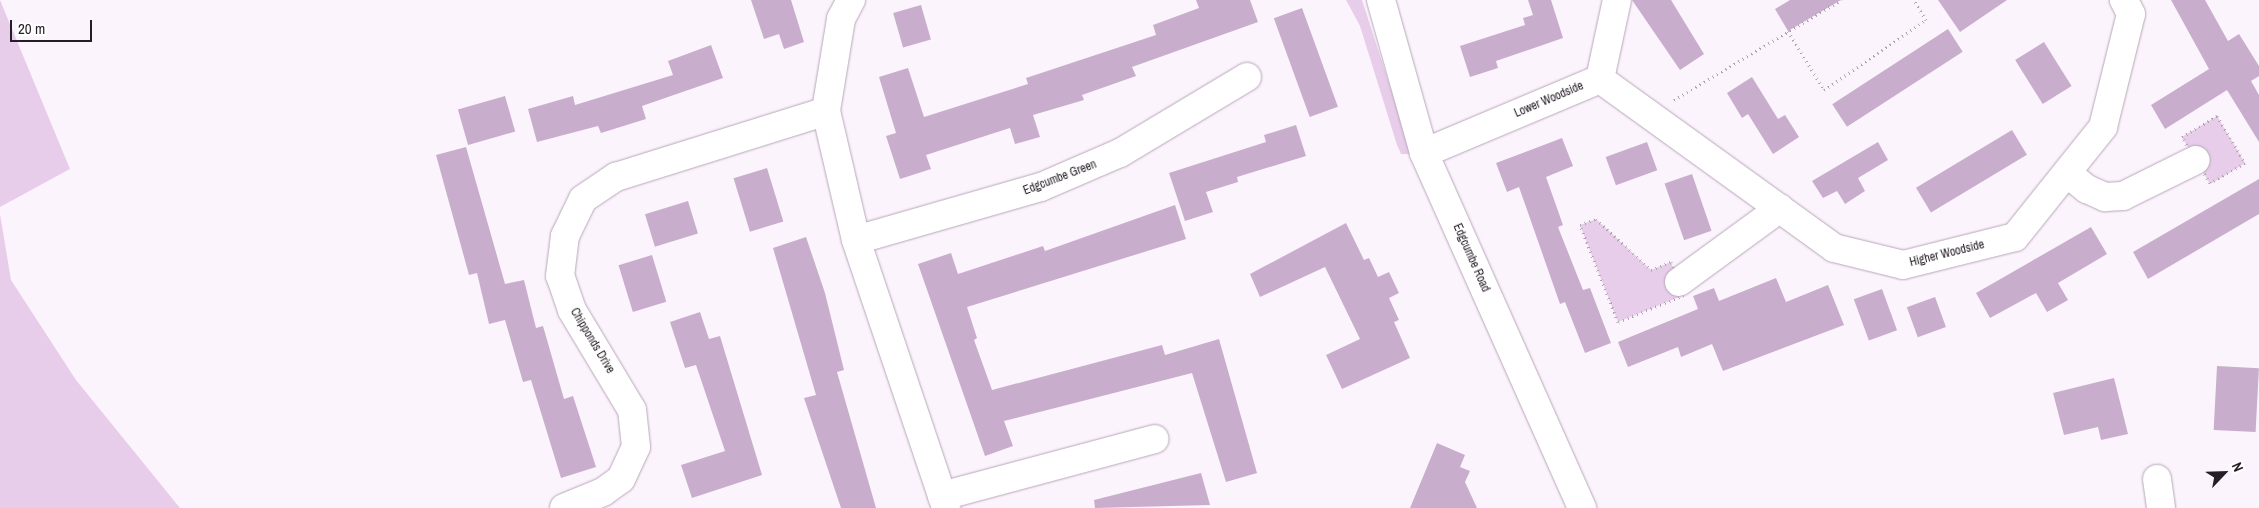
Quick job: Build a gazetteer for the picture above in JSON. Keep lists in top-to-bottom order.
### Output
{
  "streets": {
    "street": [
      "Lower Woodside",
      "Edgcumbe Green",
      "Higher Woodside",
      "Edgcumbe Road",
      "Chipponds Drive"
    ]
  },
  "crossings": [
    ["Lower Woodside", "Higher Woodside"],
    ["Lower Woodside", "Edgcumbe Road"]
  ],
  "scale_bar": "20 m",
  "north": "top right"
}
